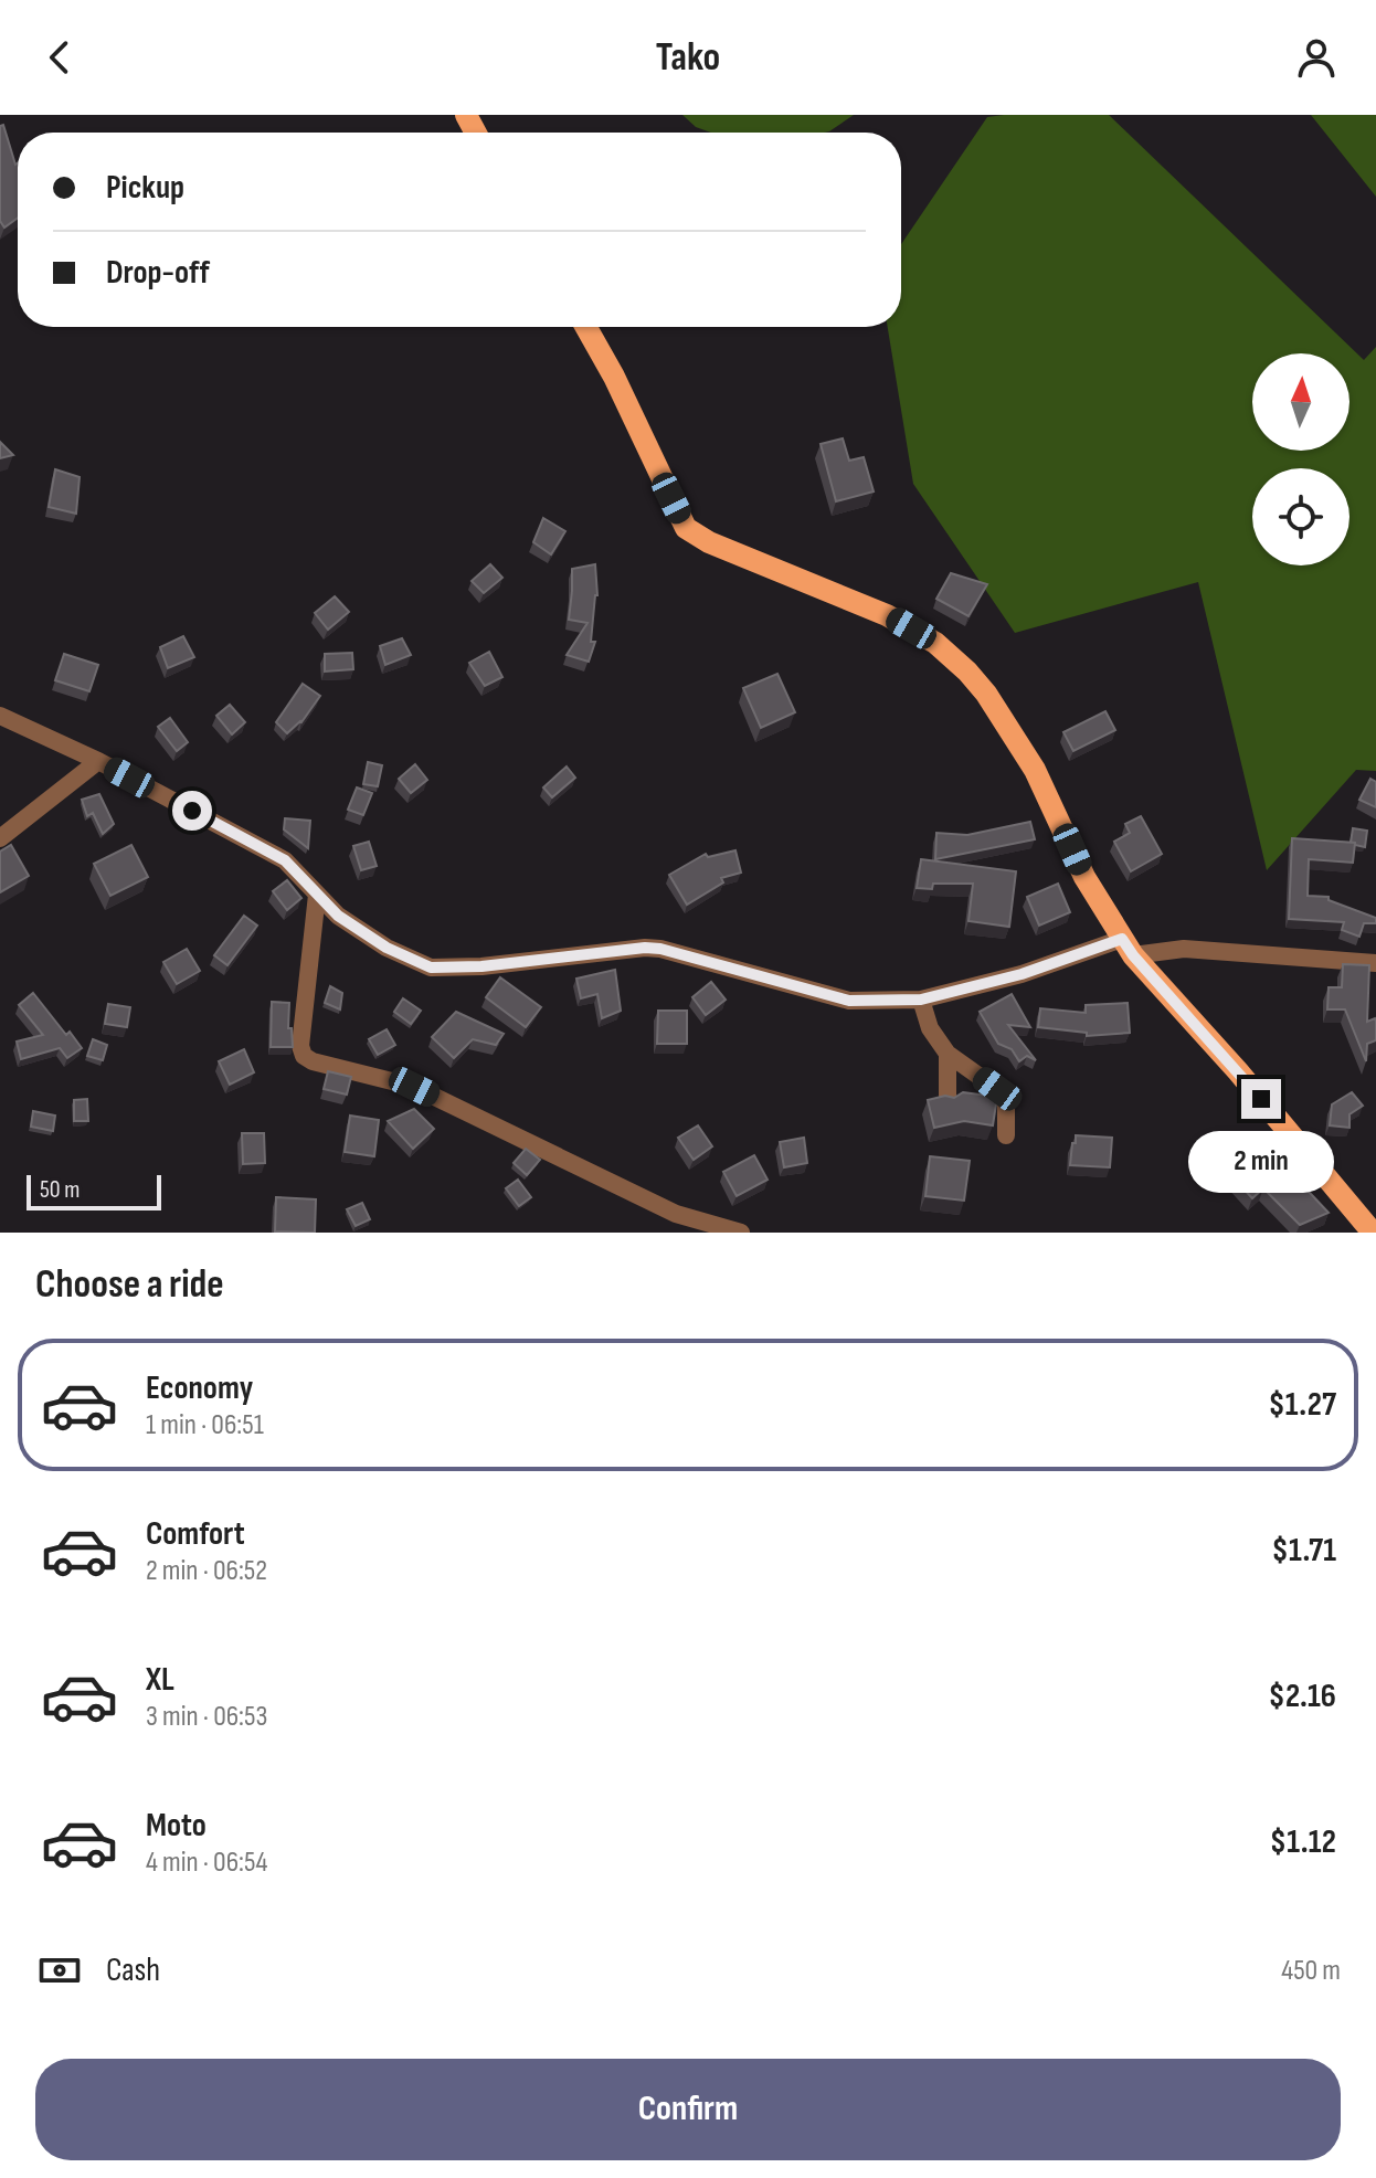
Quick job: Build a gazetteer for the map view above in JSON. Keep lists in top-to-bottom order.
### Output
{
  "scale_bar": "50 m",
  "north": "top",
  "page": {
    "header": "Tako",
    "banner": ["Pickup", "Drop-off"],
    "bubble": "2 min",
    "scale": "50 m",
    "heading": "Choose a ride",
    "list": [
      {
        "name": "Economy",
        "note": "1 min · 06:51",
        "value": "$1.27"
      },
      {
        "name": "Comfort",
        "note": "2 min · 06:52",
        "value": "$1.71"
      },
      {
        "name": "XL",
        "note": "3 min · 06:53",
        "value": "$2.16"
      },
      {
        "name": "Moto",
        "note": "4 min · 06:54",
        "value": "$1.12"
      }
    ],
    "pay": ["Cash", "450 m"],
    "buttons": "Confirm"
  }
}
